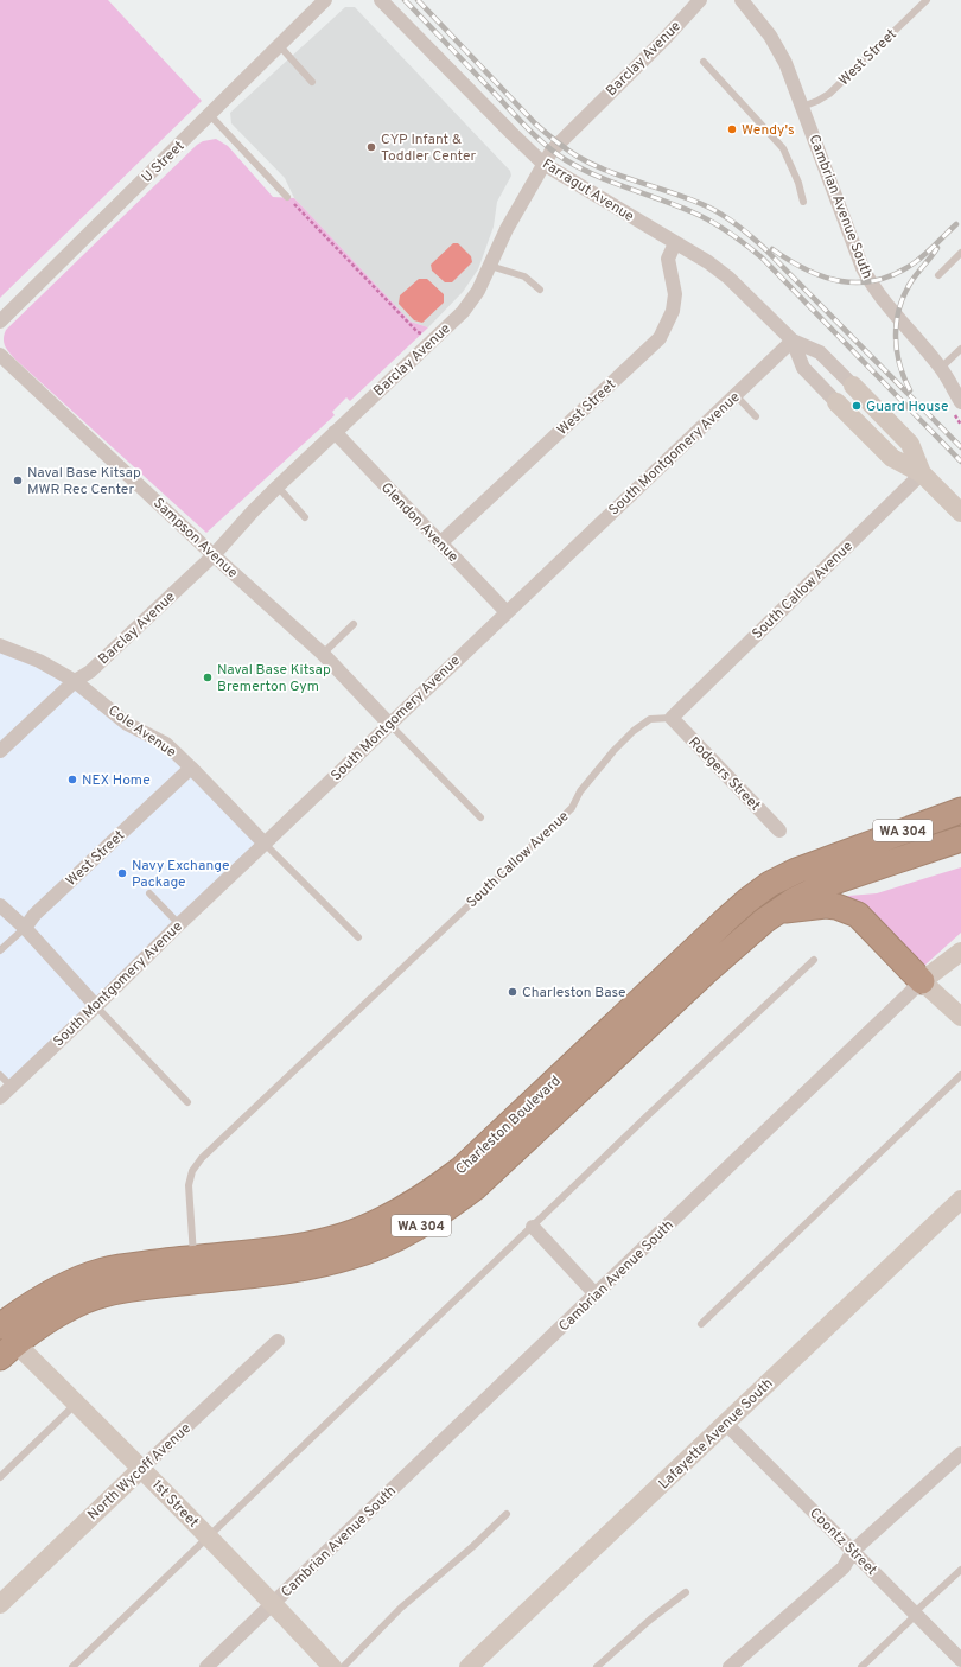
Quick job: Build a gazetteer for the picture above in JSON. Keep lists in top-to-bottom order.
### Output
{
  "streets": {
    "highway": ["WA 304", "Charleston Boulevard"],
    "street": [
      "West Street",
      "Barclay Avenue",
      "U Street",
      "Farragut Avenue",
      "Cambrian Avenue South",
      "South Montgomery Avenue",
      "Glendon Avenue",
      "Sampson Avenue",
      "South Callow Avenue",
      "Cole Avenue",
      "Rodgers Street",
      "Lafayette Avenue South",
      "North Wycoff Avenue",
      "1st Street",
      "Coontz Street"
    ]
  },
  "crossings": [
    ["West Street", "Farragut Avenue"],
    ["West Street", "Cambrian Avenue South"],
    ["West Street", "Glendon Avenue"],
    ["West Street", "Cole Avenue"],
    ["Barclay Avenue", "Farragut Avenue"],
    ["Barclay Avenue", "Glendon Avenue"],
    ["Barclay Avenue", "Sampson Avenue"],
    ["Barclay Avenue", "Cole Avenue"],
    ["Farragut Avenue", "South Montgomery Avenue"],
    ["Farragut Avenue", "South Callow Avenue"],
    ["Cambrian Avenue South", "1st Street"],
    ["South Montgomery Avenue", "Glendon Avenue"],
    ["South Montgomery Avenue", "Sampson Avenue"],
    ["South Montgomery Avenue", "Cole Avenue"],
    ["South Callow Avenue", "Rodgers Street"],
    ["South Callow Avenue", "Charleston Boulevard"],
    ["Charleston Boulevard", "1st Street"],
    ["Lafayette Avenue South", "Coontz Street"],
    ["North Wycoff Avenue", "1st Street"]
  ],
  "places": [
    "Wendy's",
    "CYP Infant & Toddler Center",
    "Guard House",
    "Naval Base Kitsap MWR Rec Center",
    "Naval Base Kitsap Bremerton Gym",
    "NEX Home",
    "Navy Exchange Package",
    "Charleston Base"
  ]
}
